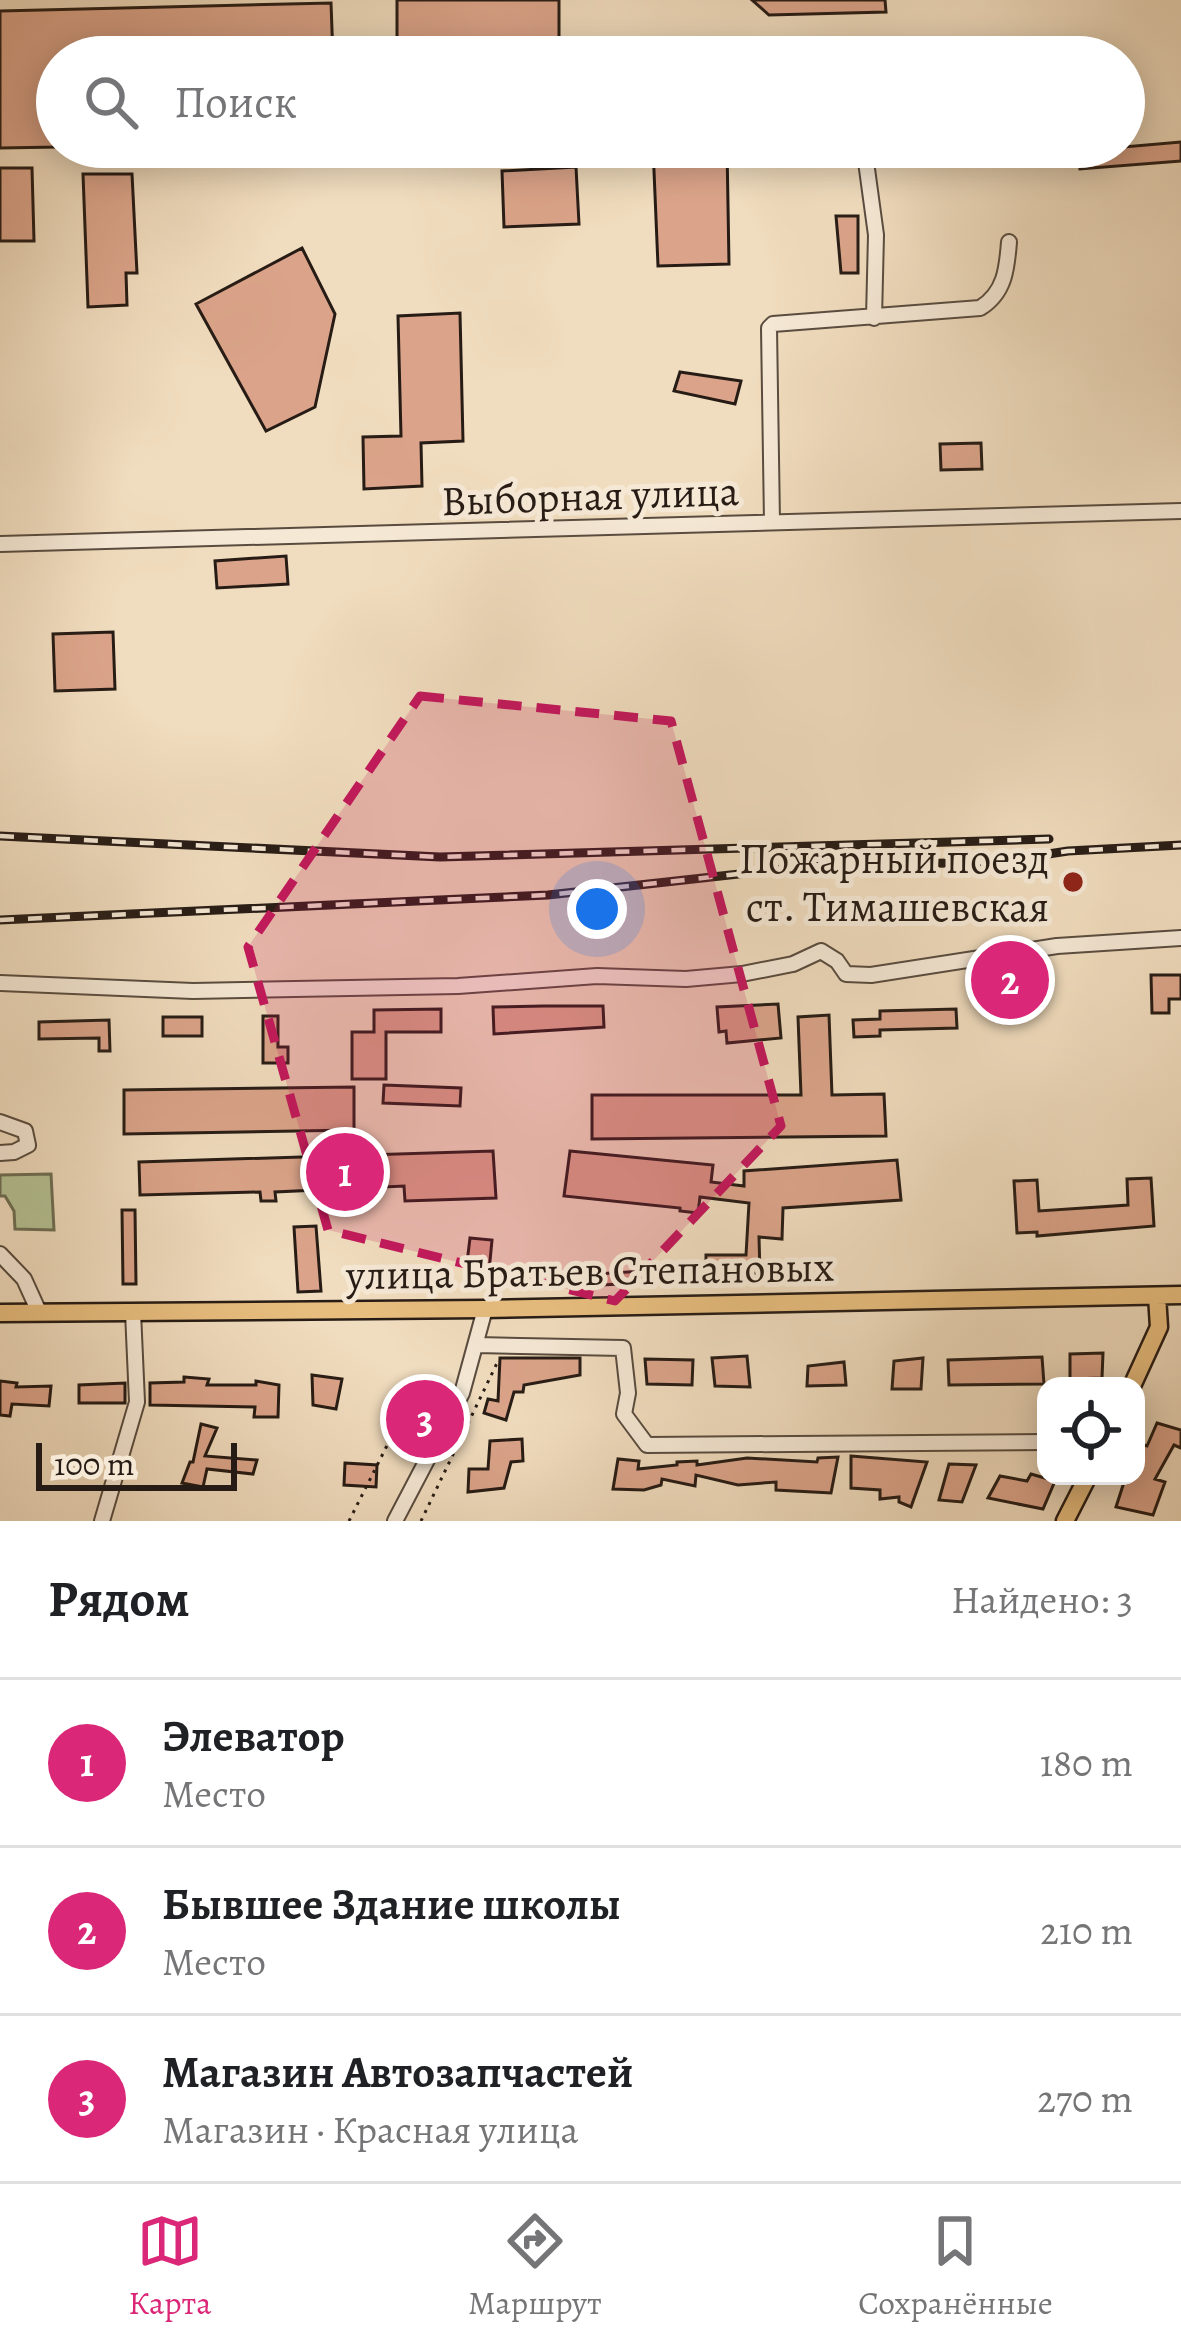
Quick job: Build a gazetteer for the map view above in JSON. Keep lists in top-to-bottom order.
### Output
{
  "streets": {
    "main road": ["улица Братьев Степановых"],
    "street": ["Выборная улица"]
  },
  "places": ["Пожарный поезд ст. Тимашевская"],
  "scale_bar": "100 m",
  "page": {
    "search": "Поиск",
    "pins": ["2", "1", "3"],
    "scale": "100 m",
    "heading": ["Рядом", "Найдено: 3"],
    "list": [
      {
        "mark": "1",
        "name": "Элеватор",
        "note": "Место",
        "value": "180 m"
      },
      {
        "mark": "2",
        "name": "Бывшее Здание школы",
        "note": "Место",
        "value": "210 m"
      },
      {
        "mark": "3",
        "name": "Магазин Автозапчастей",
        "note": "Магазин · Красная улица",
        "value": "270 m"
      }
    ],
    "nav": ["Карта", "Маршрут", "Сохранённые"]
  }
}
